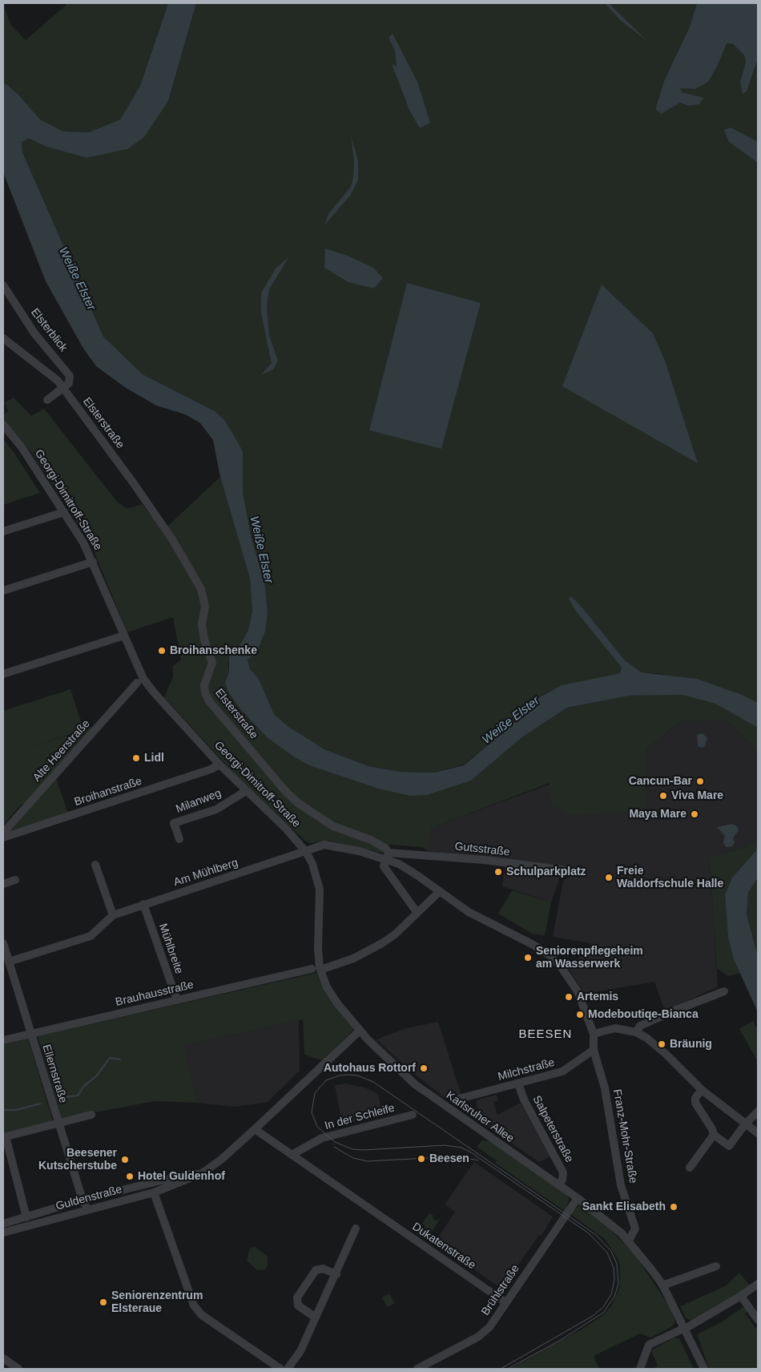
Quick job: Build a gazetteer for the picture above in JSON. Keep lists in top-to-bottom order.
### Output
{
  "streets": {
    "street": [
      "Elsterblick",
      "Elsterstraße",
      "Georgi-Dimitroff-Straße",
      "Alte Heerstraße",
      "Broihanstraße",
      "Milanweg",
      "Gutsstraße",
      "Am Mühlberg",
      "Mühlbreite",
      "Brauhausstraße",
      "Milchstraße",
      "Ellernstraße",
      "In der Schleife",
      "Karlsruher Allee",
      "Salpeterstraße",
      "Franz-Mohr-Straße",
      "Guldenstraße",
      "Dukatenstraße",
      "Brühlstraße"
    ]
  },
  "crossings": [
    ["Elsterblick", "Elsterstraße"],
    ["Elsterstraße", "Gutsstraße"],
    ["Georgi-Dimitroff-Straße", "Broihanstraße"],
    ["Georgi-Dimitroff-Straße", "Milanweg"],
    ["Georgi-Dimitroff-Straße", "Am Mühlberg"],
    ["Georgi-Dimitroff-Straße", "Karlsruher Allee"],
    ["Am Mühlberg", "Mühlbreite"],
    ["Am Mühlberg", "Ellernstraße"],
    ["Am Mühlberg", "Karlsruher Allee"],
    ["Mühlbreite", "Brauhausstraße"],
    ["Brauhausstraße", "Ellernstraße"],
    ["Milchstraße", "Salpeterstraße"],
    ["Milchstraße", "Franz-Mohr-Straße"],
    ["Ellernstraße", "Guldenstraße"],
    ["In der Schleife", "Dukatenstraße"],
    ["Karlsruher Allee", "Salpeterstraße"],
    ["Karlsruher Allee", "Franz-Mohr-Straße"],
    ["Karlsruher Allee", "Guldenstraße"],
    ["Karlsruher Allee", "Brühlstraße"],
    ["Dukatenstraße", "Brühlstraße"]
  ],
  "districts": ["BEESEN"],
  "water": ["Weiße Elster"],
  "places": [
    "Broihanschenke",
    "Lidl",
    "Cancun-Bar",
    "Viva Mare",
    "Maya Mare",
    "Schulparkplatz",
    "Freie Waldorfschule Halle",
    "Seniorenpflegeheim am Wasserwerk",
    "Artemis",
    "Modeboutiqe-Bianca",
    "Bräunig",
    "Autohaus Rottorf",
    "Beesen",
    "Beesener Kutscherstube",
    "Hotel Guldenhof",
    "Sankt Elisabeth",
    "Seniorenzentrum Elsteraue"
  ]
}
